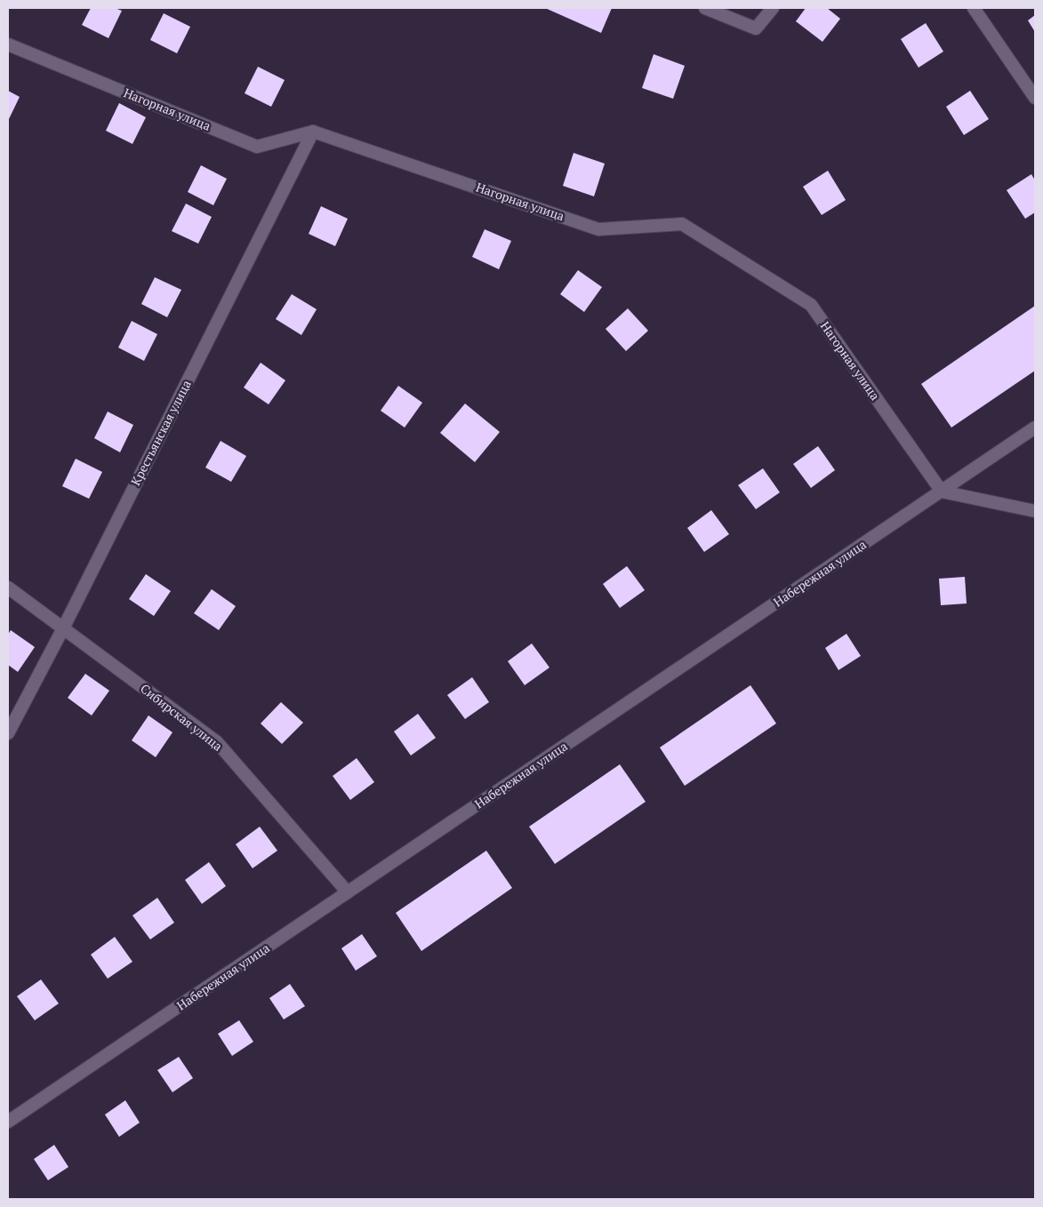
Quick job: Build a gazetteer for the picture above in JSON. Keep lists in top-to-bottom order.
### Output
{
  "streets": {
    "street": [
      "Нагорная улица",
      "Крестьянская улица",
      "Набережная улица",
      "Сибирская улица"
    ]
  },
  "crossings": [
    ["Нагорная улица", "Крестьянская улица"],
    ["Нагорная улица", "Набережная улица"],
    ["Крестьянская улица", "Сибирская улица"],
    ["Набережная улица", "Сибирская улица"]
  ]
}
